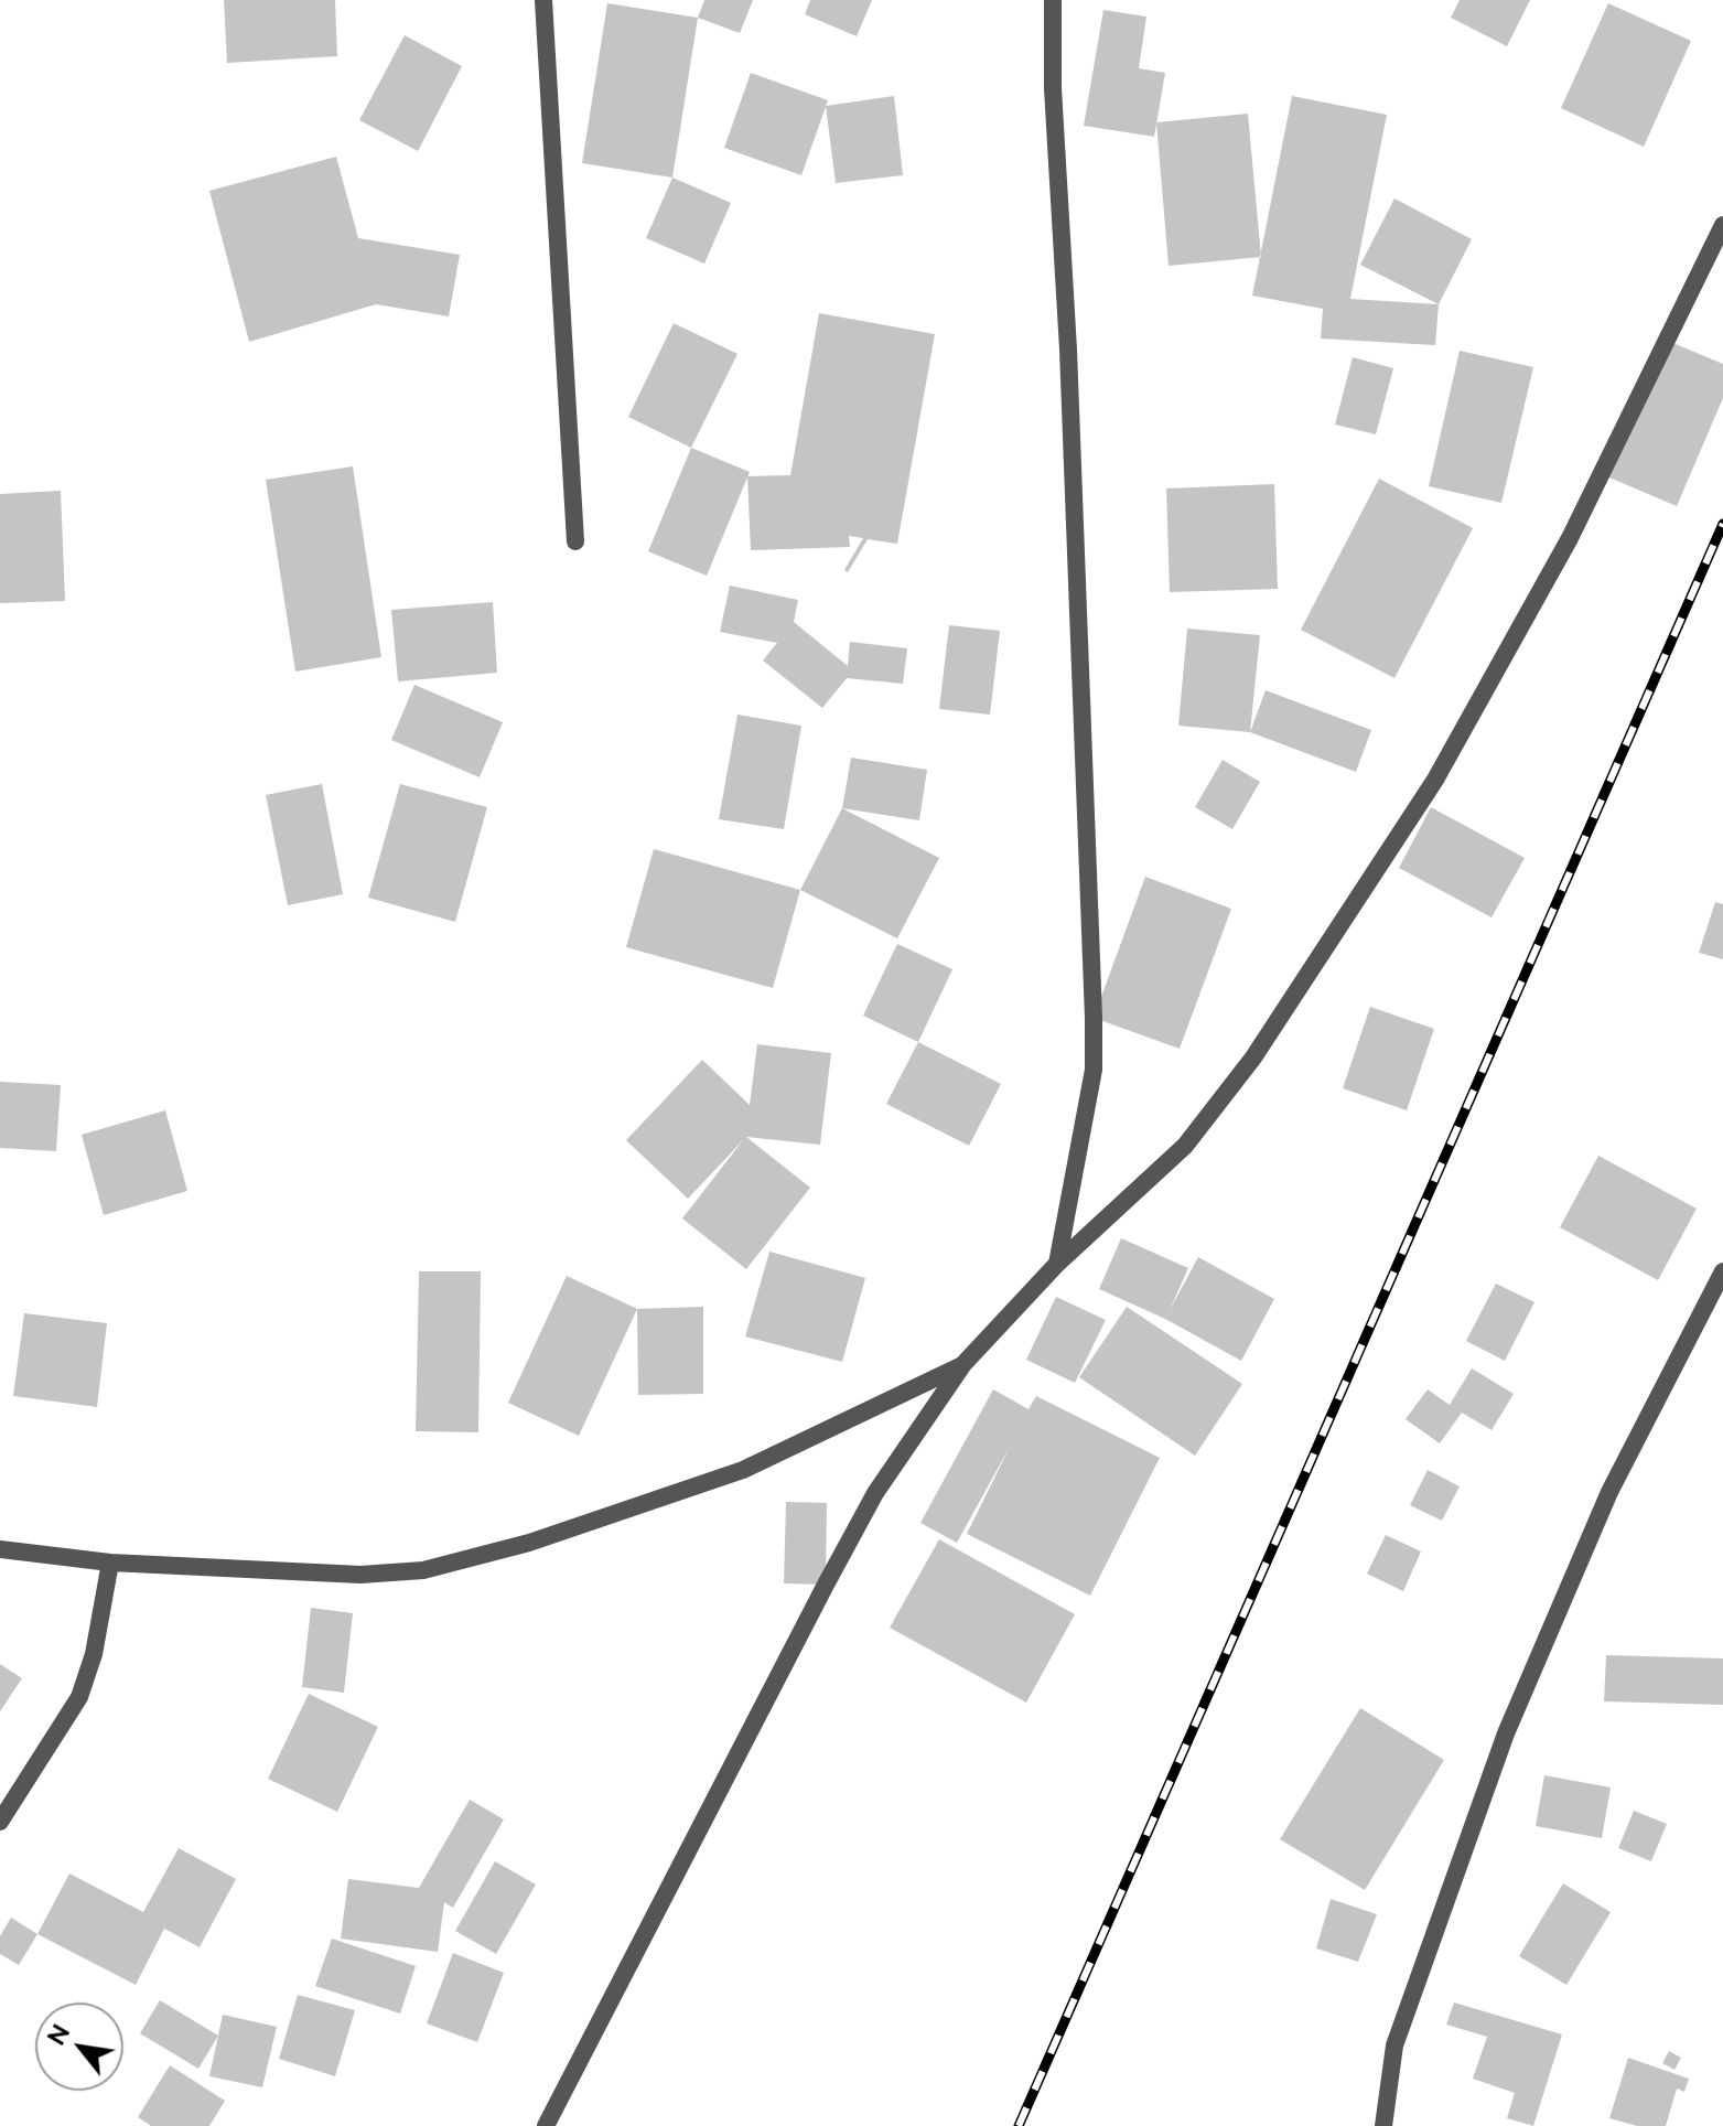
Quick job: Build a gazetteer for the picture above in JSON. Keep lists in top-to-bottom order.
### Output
{
  "north": "top left"
}
